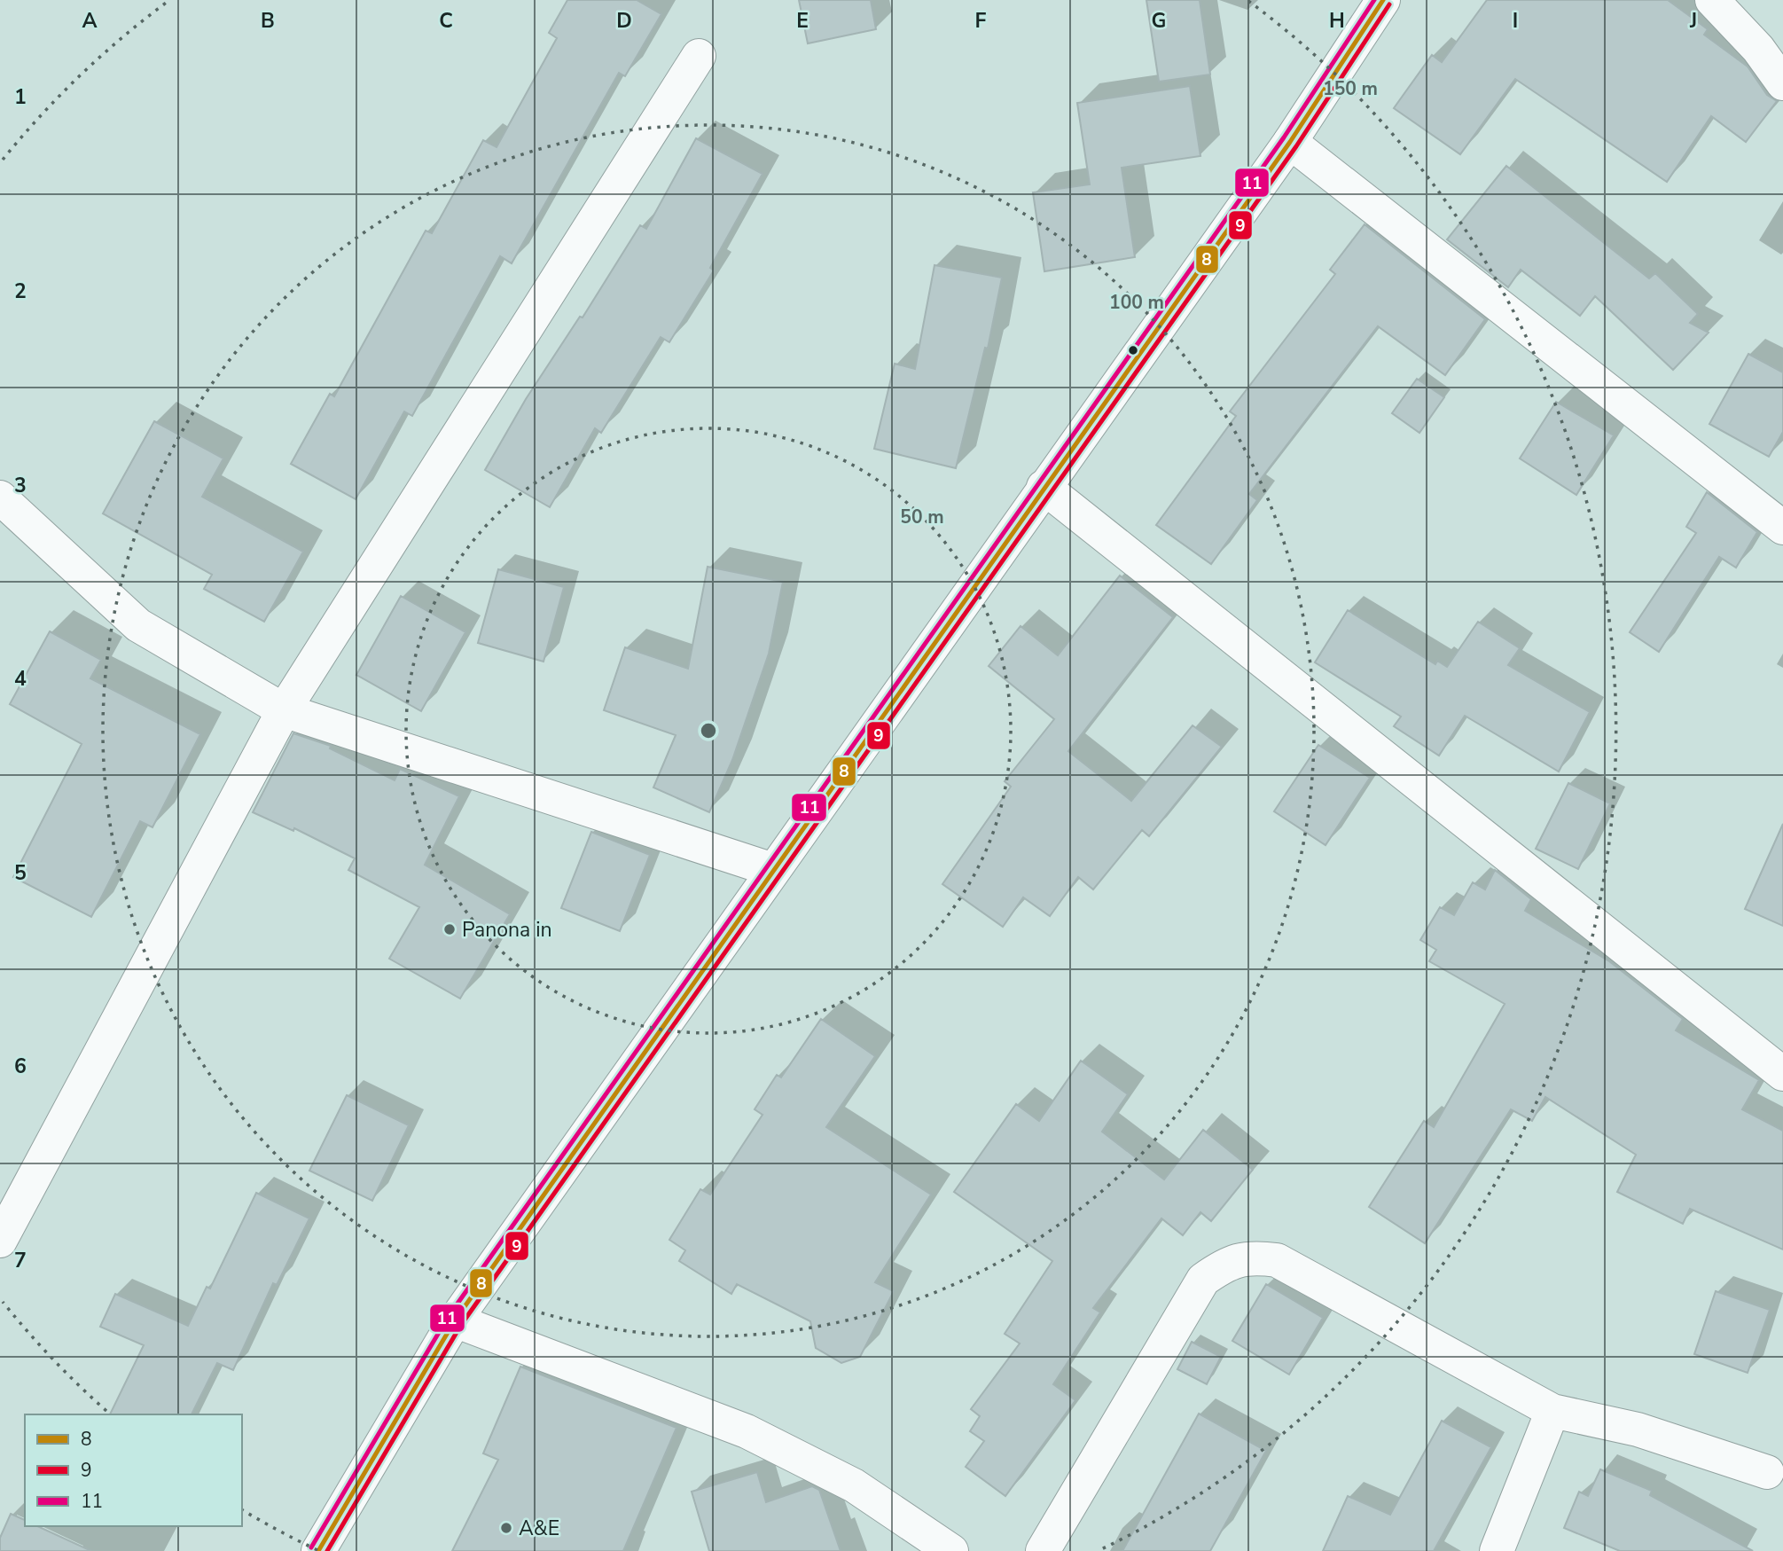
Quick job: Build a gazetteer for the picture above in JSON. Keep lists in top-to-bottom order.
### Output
{
  "places": ["Panona in", "A&E"],
  "lines": ["transit line 8", "transit line 11", "transit line 9"],
  "legend": ["8", "9", "11"],
  "grid": {
    "columns": [
      "A",
      "B",
      "C",
      "D",
      "E",
      "F",
      "G",
      "H",
      "I",
      "J"
    ],
    "rows": [
      "1",
      "2",
      "3",
      "4",
      "5",
      "6",
      "7"
    ]
  },
  "rings": ["150 m", "100 m", "50 m"]
}
